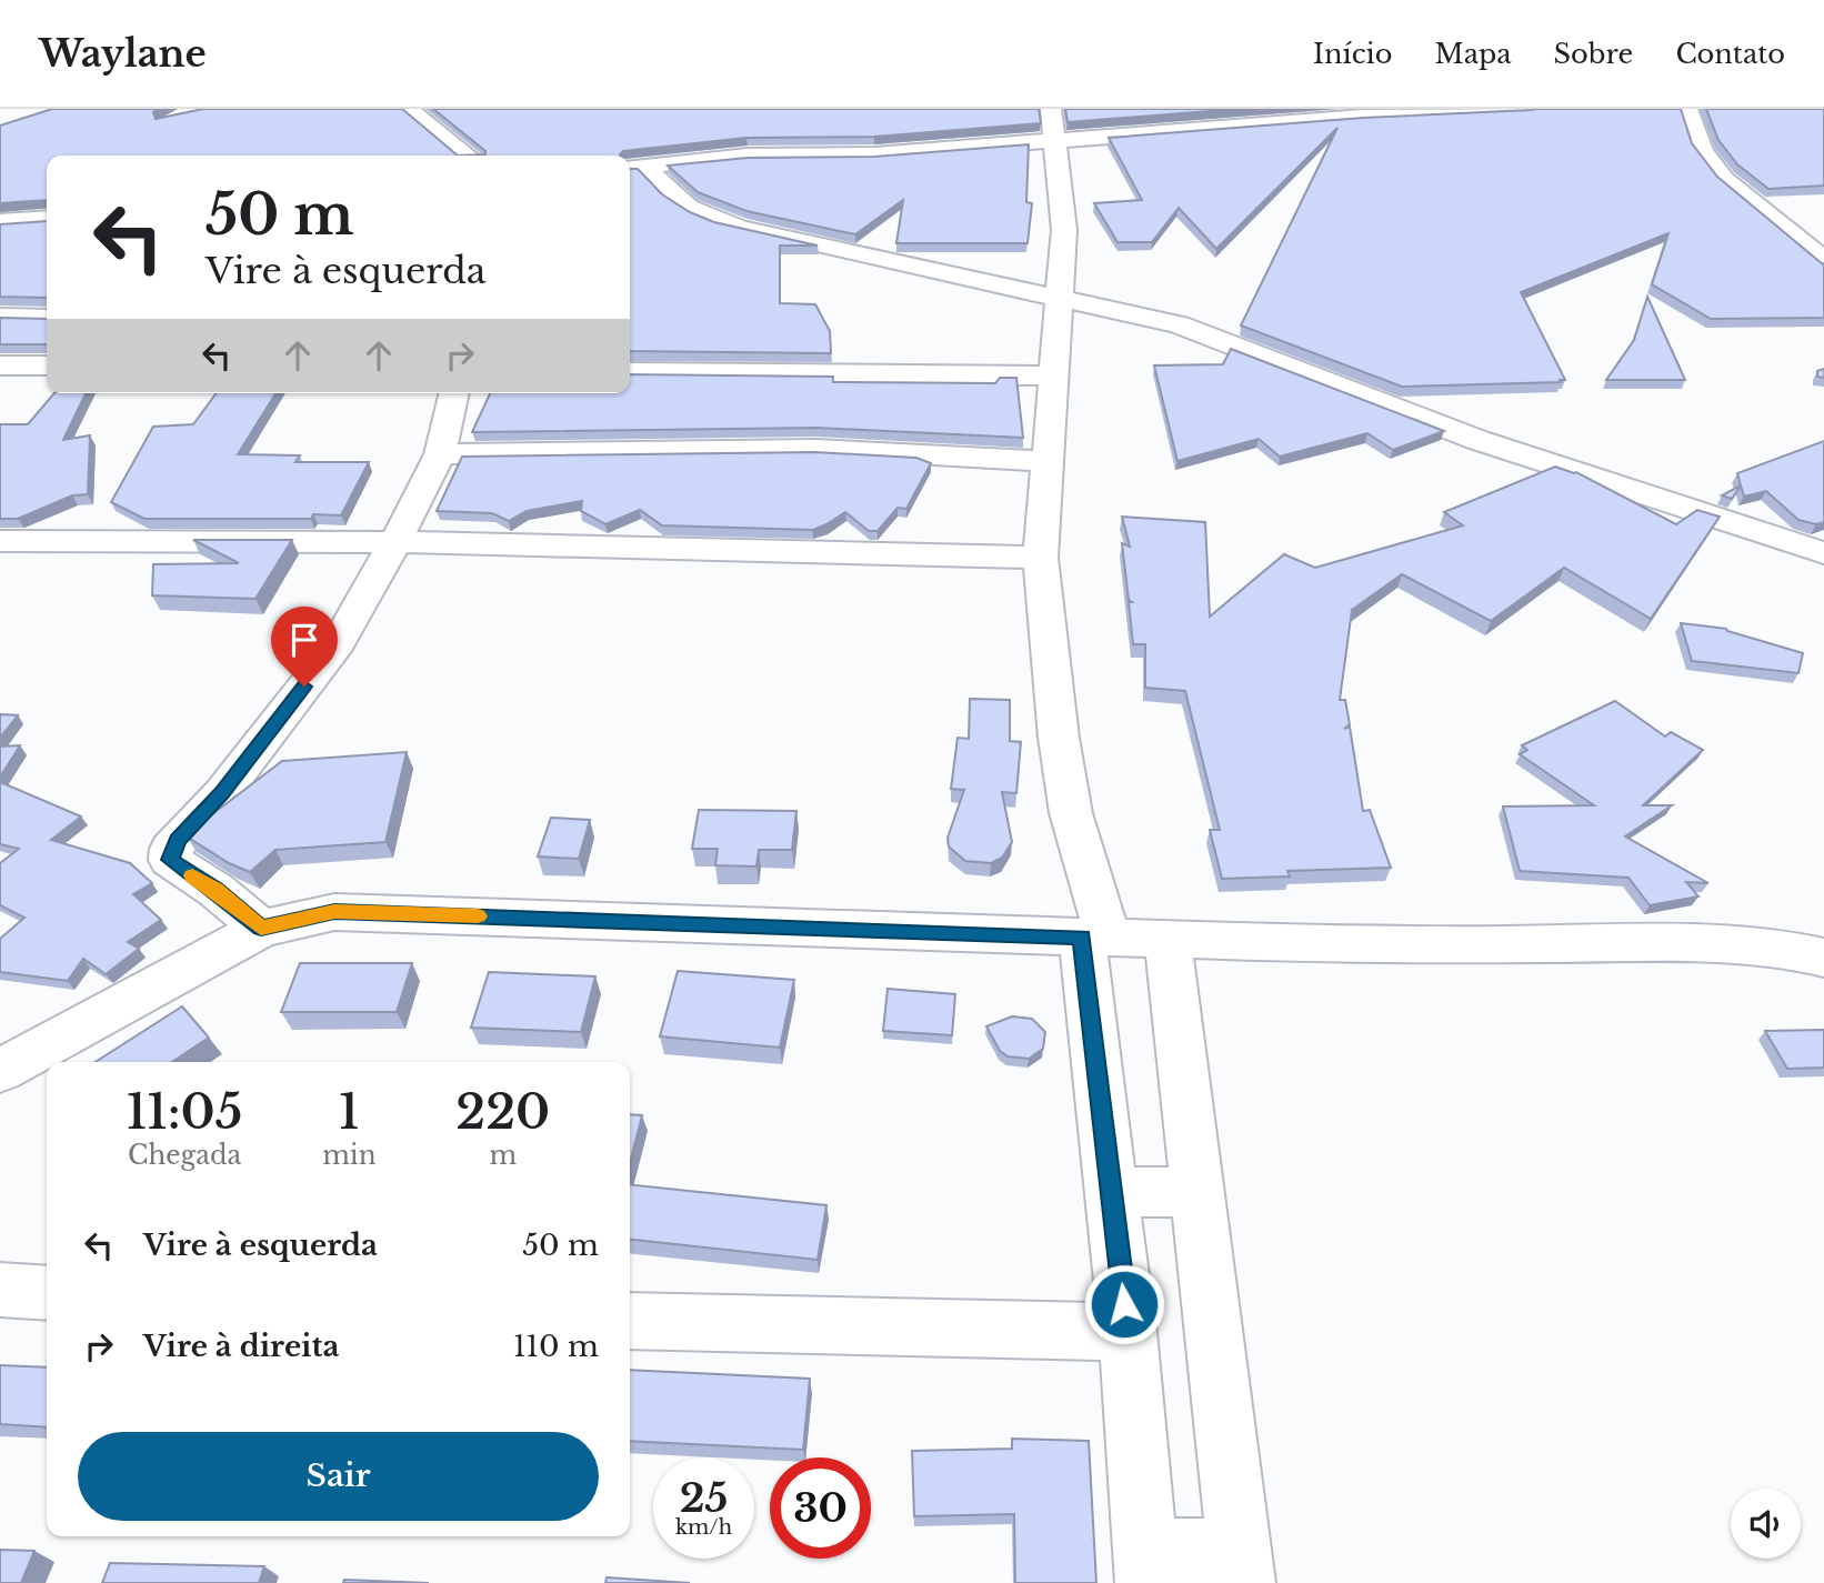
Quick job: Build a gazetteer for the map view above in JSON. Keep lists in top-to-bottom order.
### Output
{
  "page": {
    "header": "Waylane",
    "nav": [
      "Início",
      "Mapa",
      "Sobre",
      "Contato"
    ],
    "turn": ["50 m", "Vire à esquerda"],
    "eta": [
      "11:05",
      "Chegada",
      "1",
      "min",
      "220",
      "m"
    ],
    "list": [
      {
        "name": "Vire à esquerda",
        "value": "50 m"
      },
      {
        "name": "Vire à direita",
        "value": "110 m"
      }
    ],
    "buttons": "Sair",
    "speed": "25 km/h",
    "limit": "30"
  }
}
